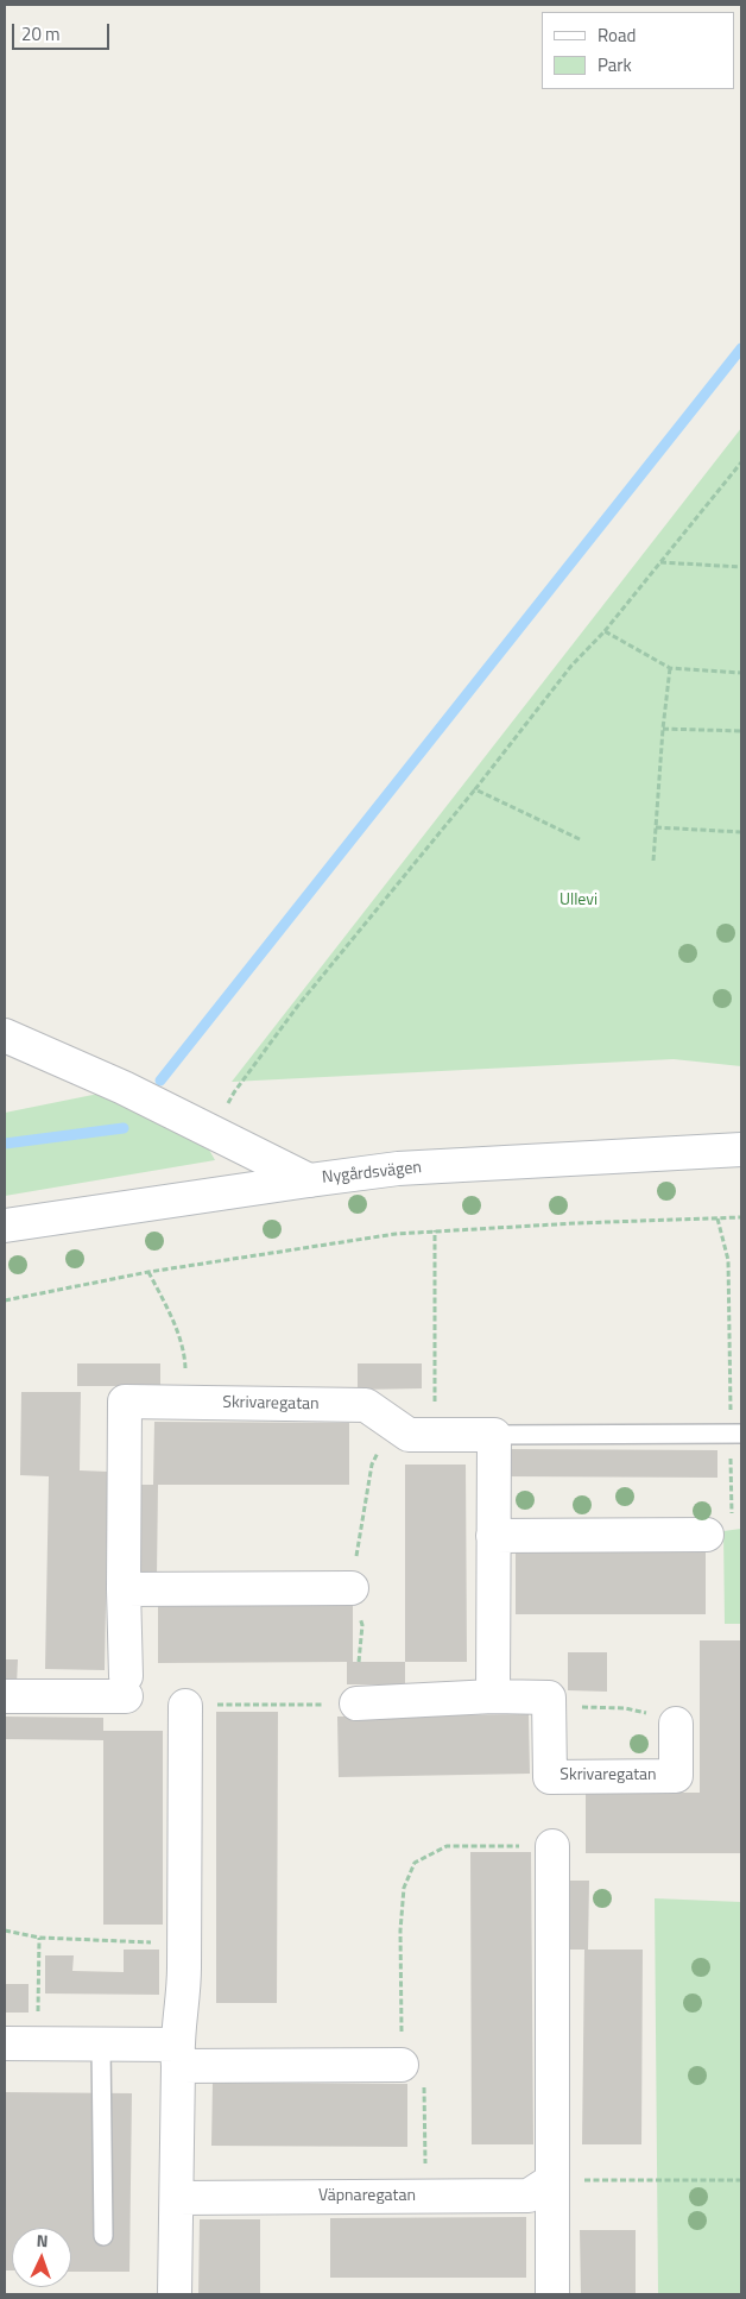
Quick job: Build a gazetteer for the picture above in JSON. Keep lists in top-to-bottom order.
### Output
{
  "streets": {
    "street": ["Nygårdsvägen", "Skrivaregatan", "Väpnaregatan"]
  },
  "parks": ["Ullevi"],
  "legend": ["Road", "Park"],
  "scale_bar": "20 m",
  "north": "top"
}
